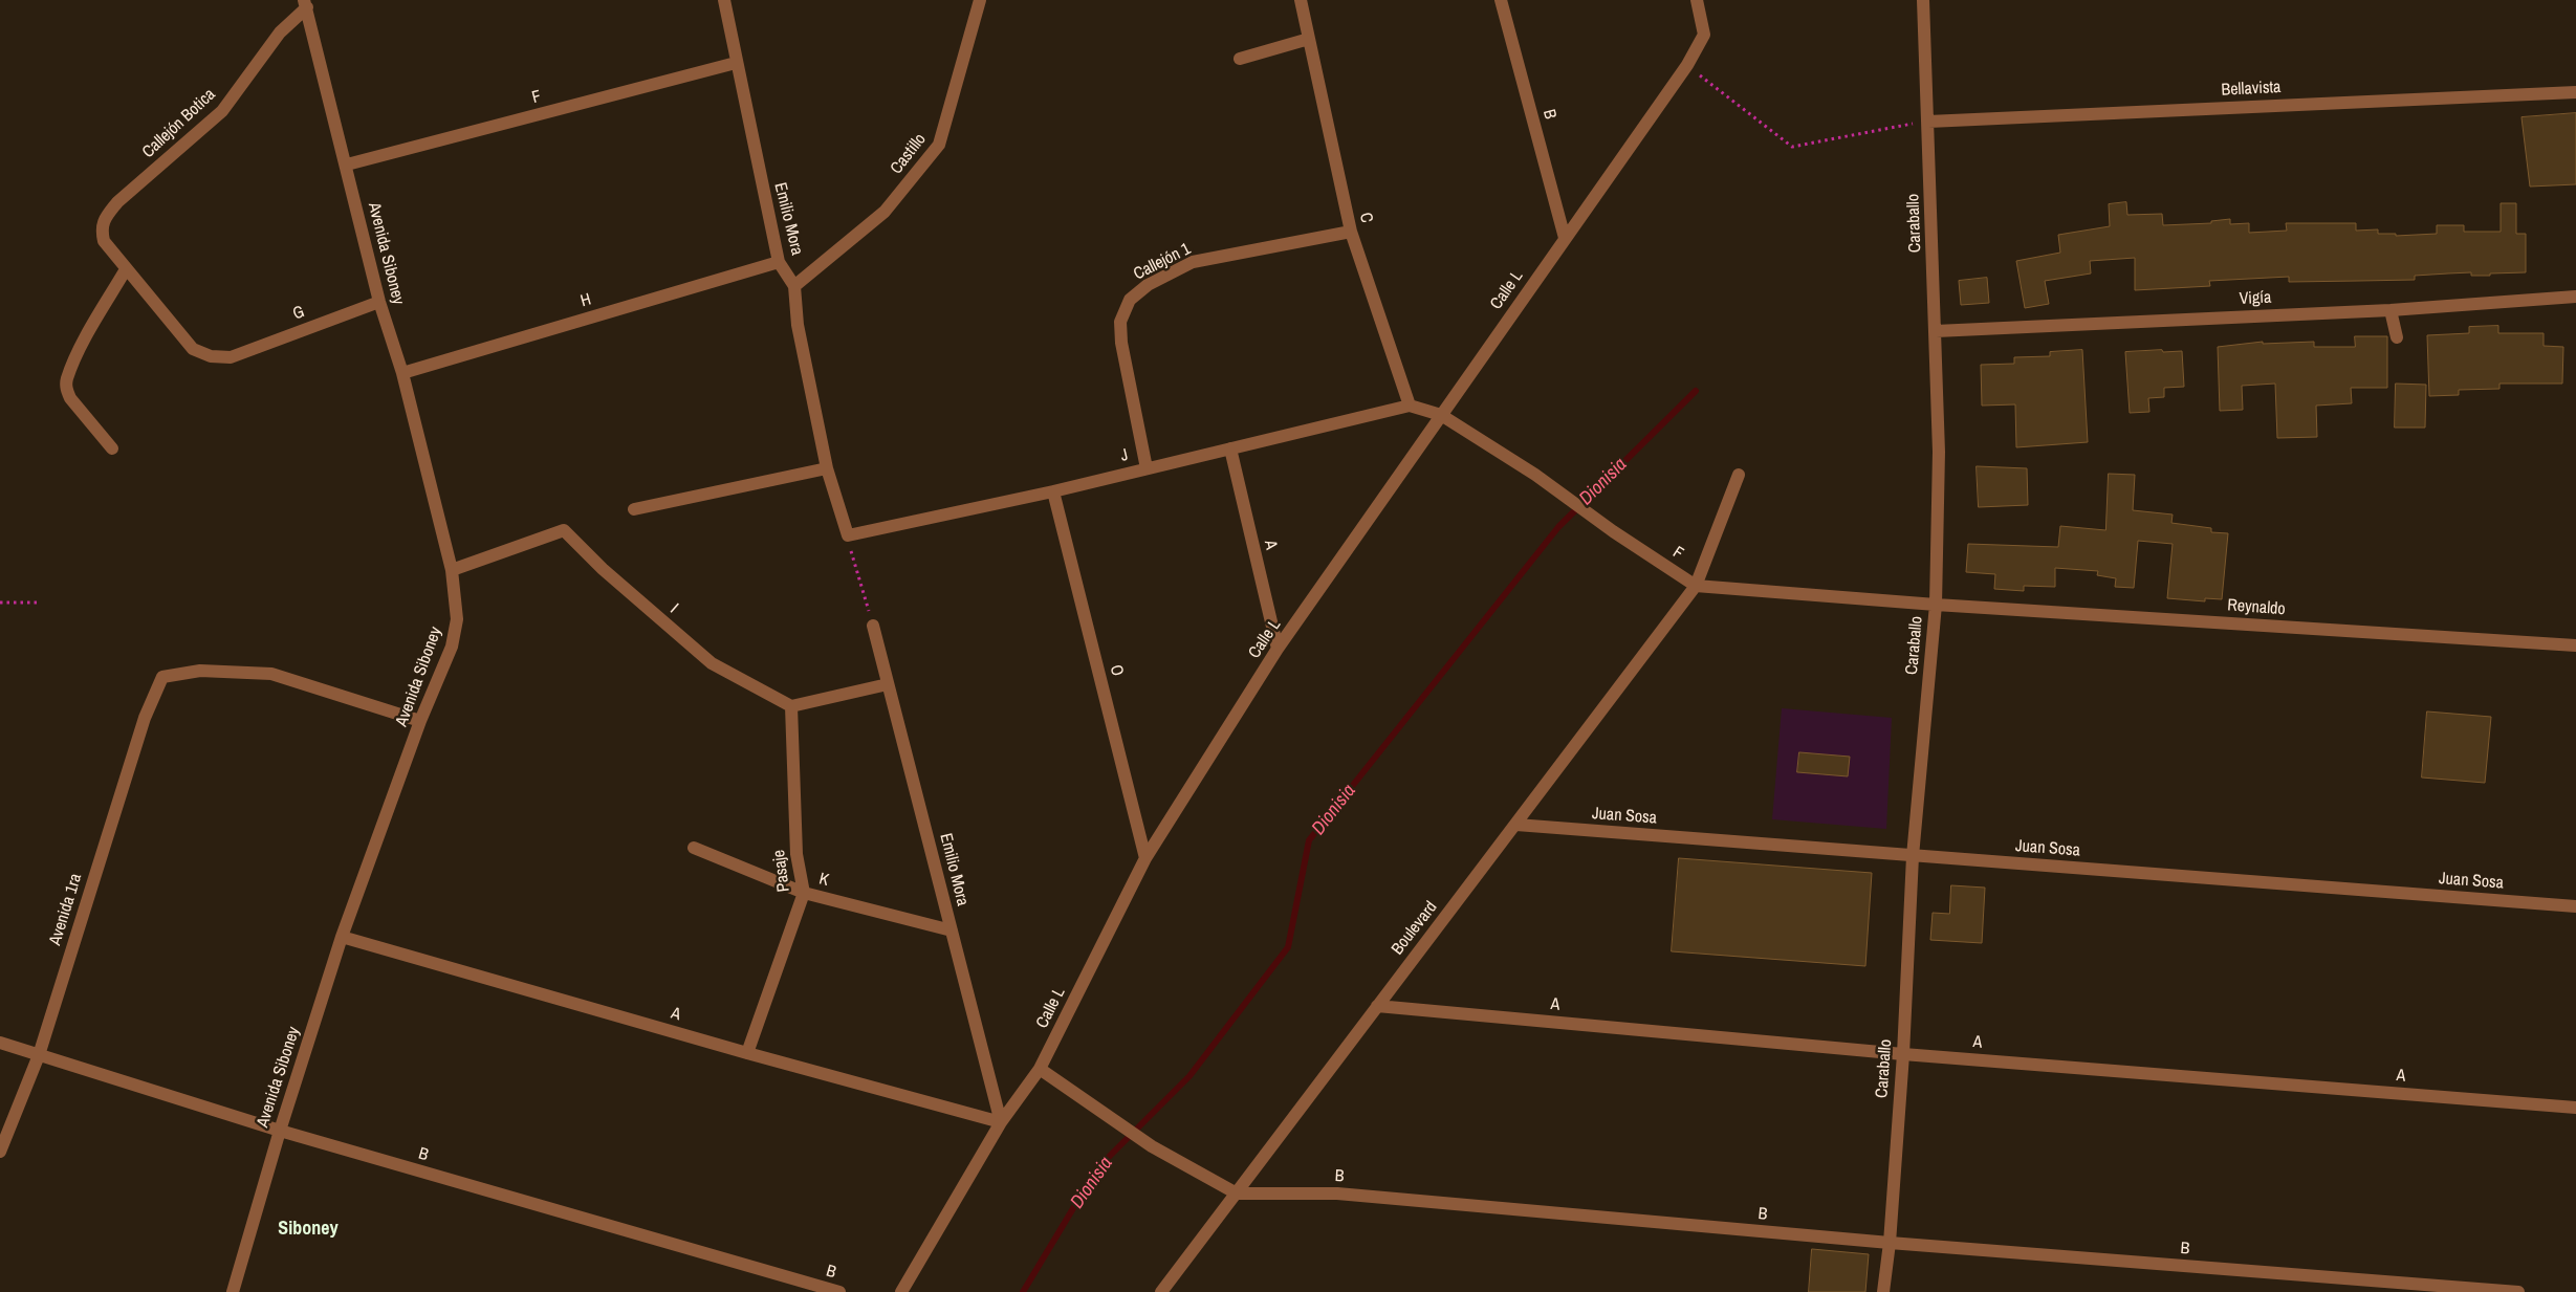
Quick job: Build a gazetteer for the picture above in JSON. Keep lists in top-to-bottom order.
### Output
{
  "streets": {
    "street": [
      "Bellavista",
      "F",
      "B",
      "Callejón Botica",
      "Castillo",
      "C",
      "Emilio Mora",
      "Caraballo",
      "Avenida Siboney",
      "Callejón 1",
      "Calle L",
      "Vigía",
      "H",
      "G",
      "J",
      "A",
      "Reynaldo",
      "I",
      "O",
      "Juan Sosa",
      "Pasaje",
      "K",
      "Avenida 1ra",
      "Boulevard"
    ]
  },
  "crossings": [
    ["Bellavista", "Caraballo"],
    ["F", "Emilio Mora"],
    ["F", "Caraballo"],
    ["F", "Avenida Siboney"],
    ["F", "Calle L"],
    ["F", "Reynaldo"],
    ["F", "Boulevard"],
    ["B", "Caraballo"],
    ["B", "Avenida Siboney"],
    ["B", "Calle L"],
    ["B", "Avenida 1ra"],
    ["B", "Boulevard"],
    ["Callejón Botica", "Avenida Siboney"],
    ["Callejón Botica", "G"],
    ["Castillo", "Emilio Mora"],
    ["C", "Callejón 1"],
    ["C", "J"],
    ["Emilio Mora", "Calle L"],
    ["Emilio Mora", "H"],
    ["Emilio Mora", "J"],
    ["Emilio Mora", "A"],
    ["Emilio Mora", "K"],
    ["Caraballo", "Vigía"],
    ["Caraballo", "A"],
    ["Caraballo", "Reynaldo"],
    ["Caraballo", "Juan Sosa"],
    ["Avenida Siboney", "H"],
    ["Avenida Siboney", "G"],
    ["Avenida Siboney", "A"],
    ["Avenida Siboney", "I"],
    ["Avenida Siboney", "Avenida 1ra"],
    ["Callejón 1", "J"],
    ["Calle L", "A"],
    ["Calle L", "O"],
    ["J", "A"],
    ["J", "O"],
    ["A", "Pasaje"],
    ["A", "Boulevard"],
    ["I", "Pasaje"],
    ["Juan Sosa", "Boulevard"],
    ["Pasaje", "K"]
  ],
  "districts": ["Siboney"],
  "water": ["Dionisia"]
}
